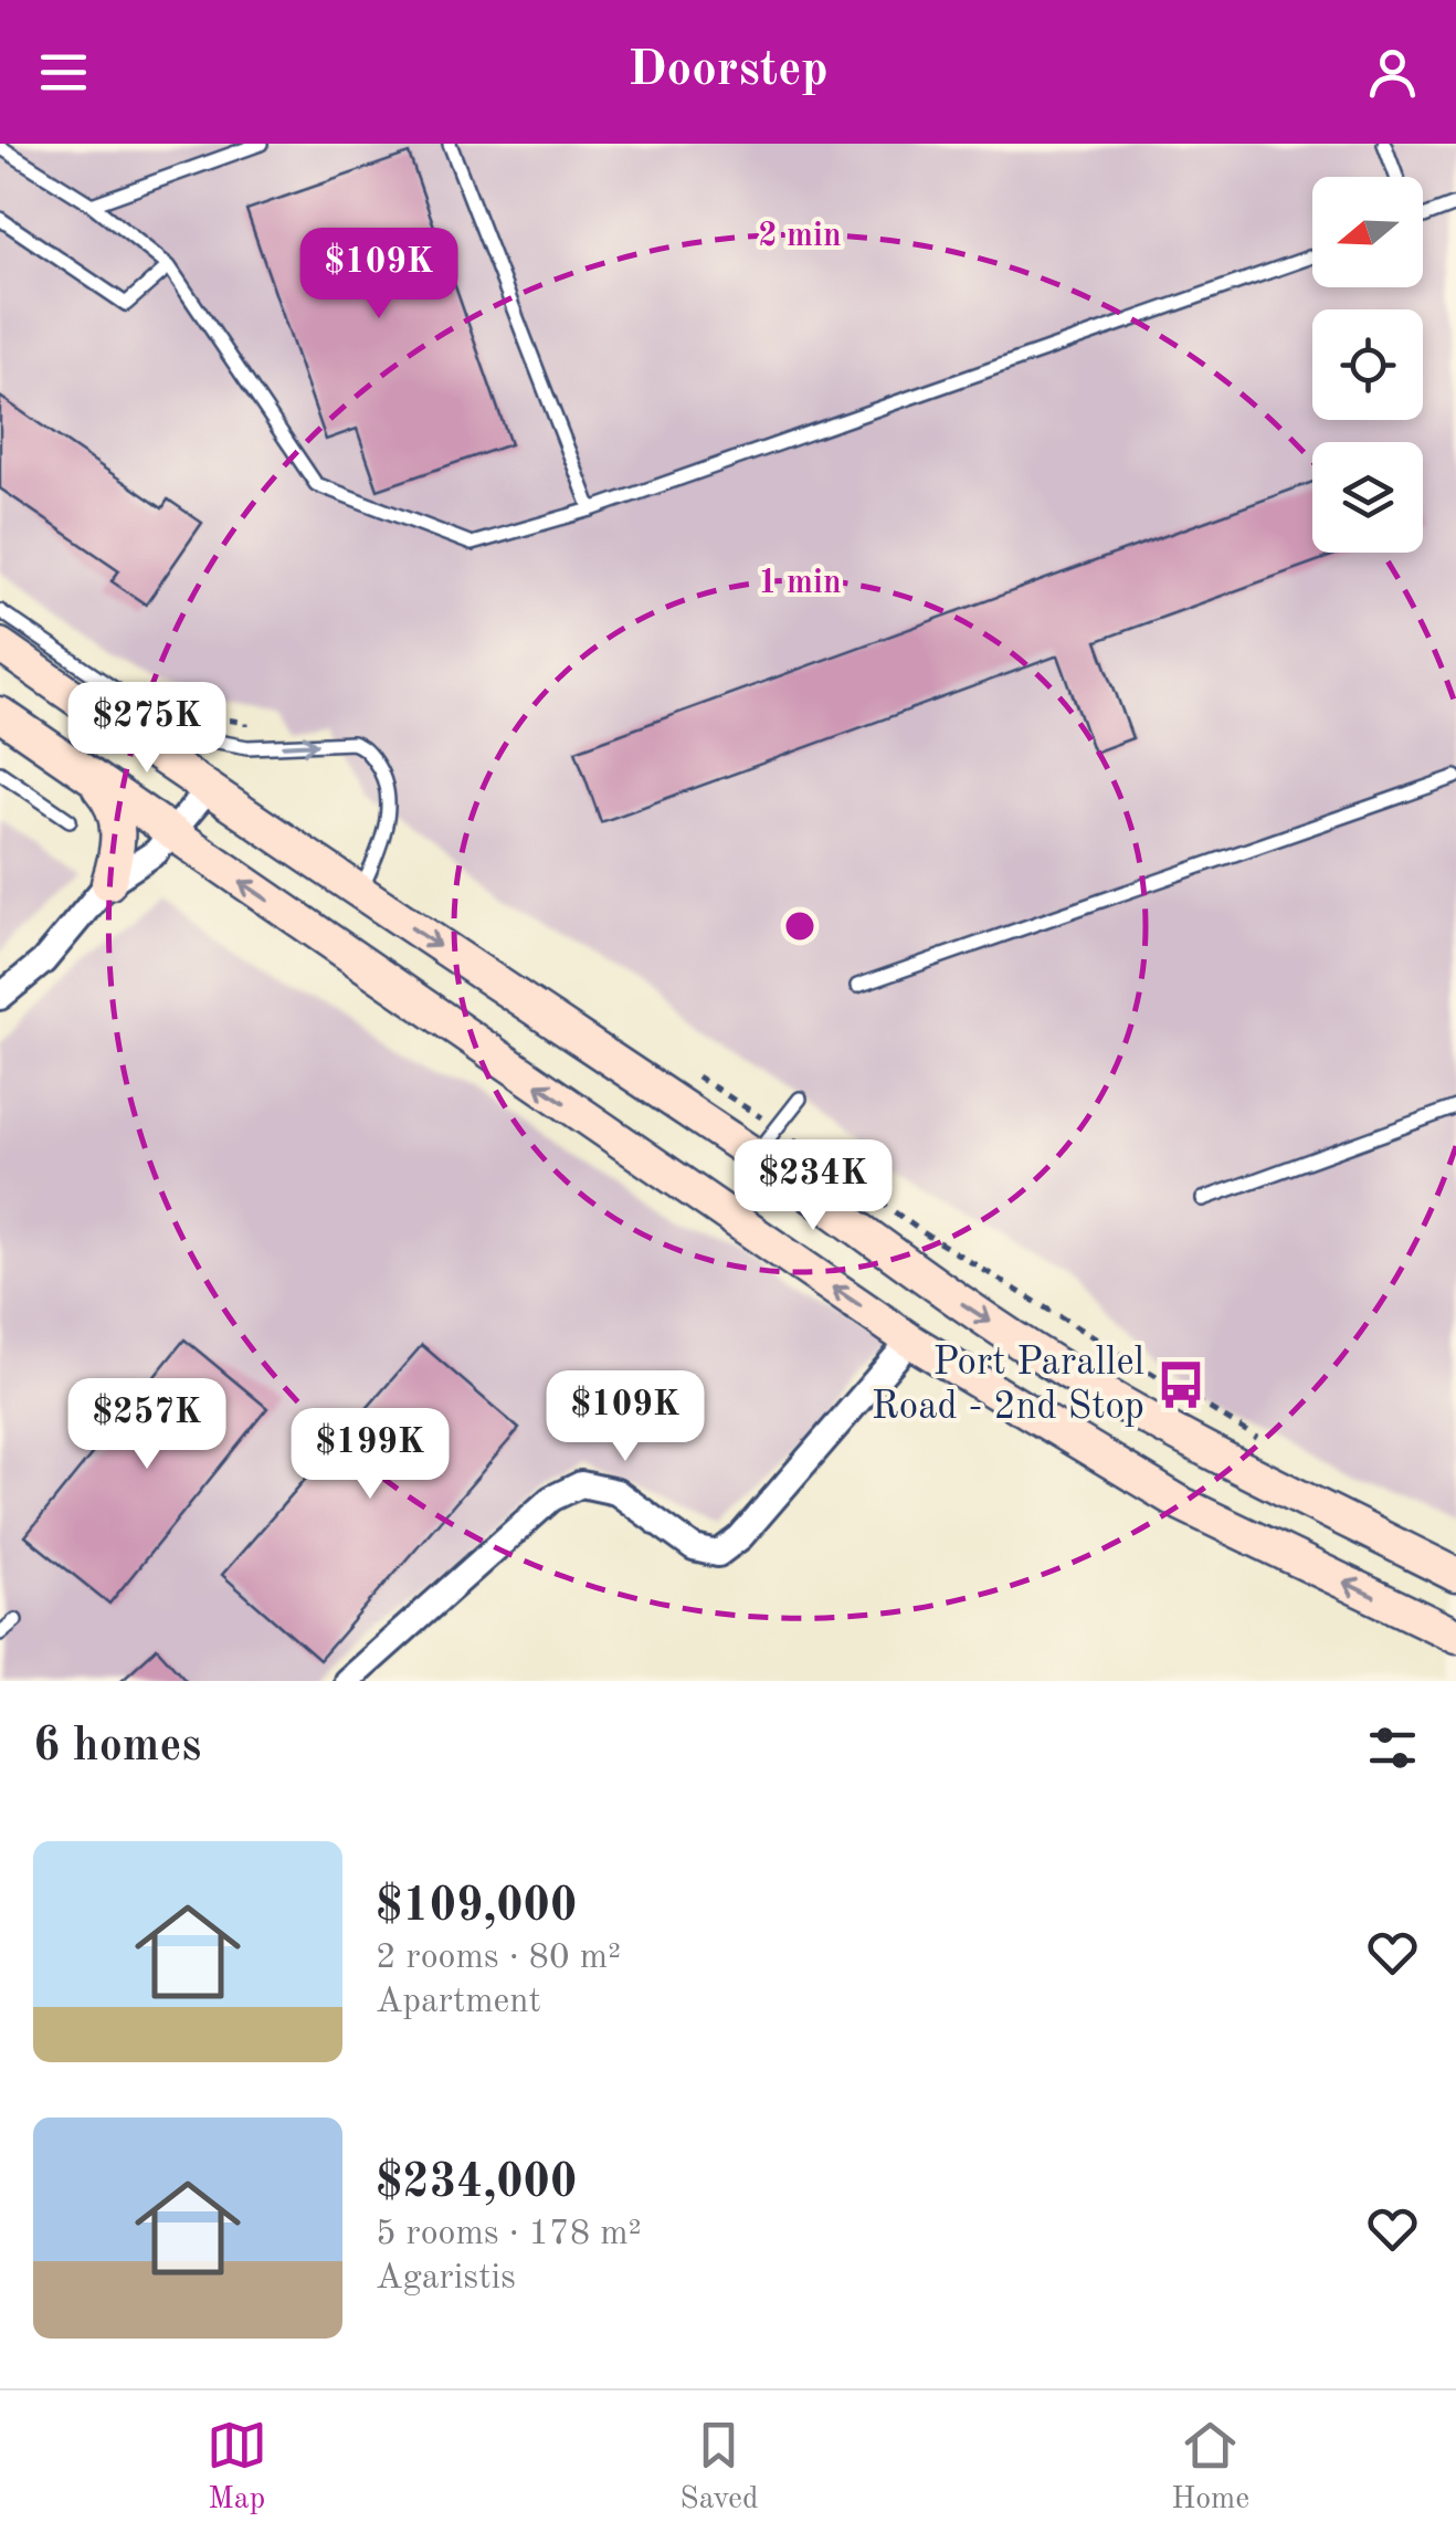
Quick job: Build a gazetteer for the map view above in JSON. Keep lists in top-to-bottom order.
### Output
{
  "places": {
    "bus stop": ["Port Parallel Road - 2nd Stop"]
  },
  "north": "left",
  "page": {
    "header": "Doorstep",
    "price": [
      "$109K",
      "$275K",
      "$234K",
      "$109K",
      "$257K",
      "$199K"
    ],
    "heading": "6 homes",
    "list": [
      {
        "name": "$109,000",
        "note": "2 rooms · 80 m² · Apartment"
      },
      {
        "name": "$234,000",
        "note": "5 rooms · 178 m² · Agaristis"
      }
    ],
    "tabs": ["Map", "Saved", "Home"]
  },
  "rings": ["2 min", "1 min"]
}
